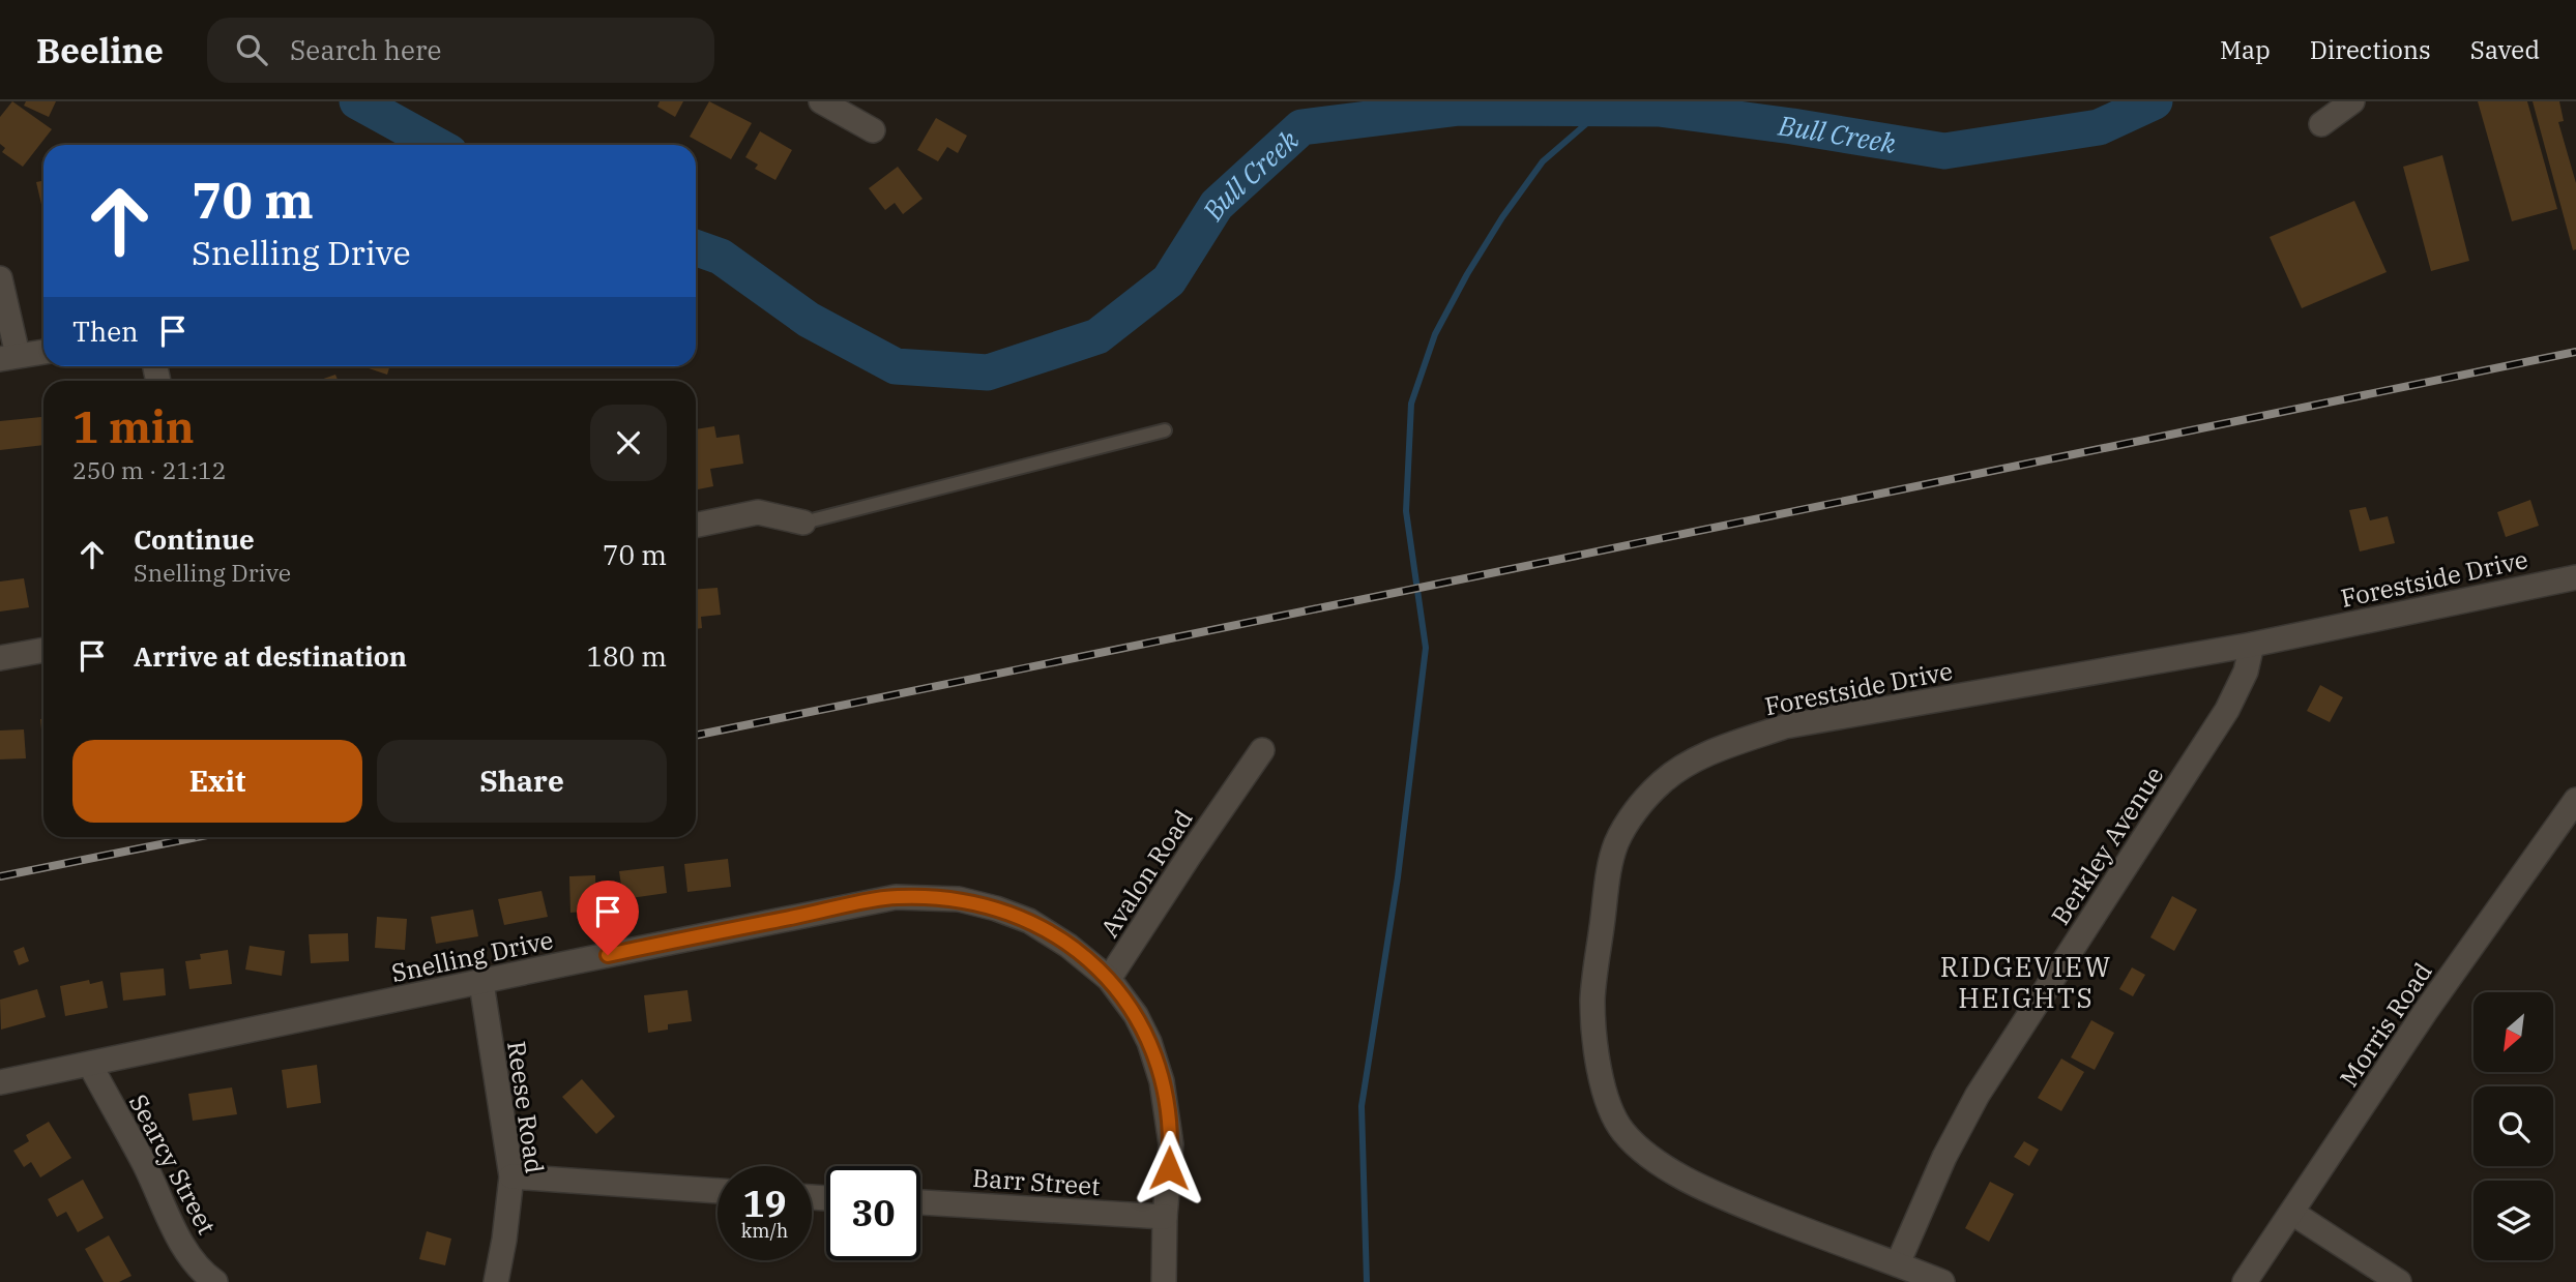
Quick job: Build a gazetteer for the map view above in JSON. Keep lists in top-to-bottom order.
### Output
{
  "streets": {
    "street": [
      "Forestside Drive",
      "Berkley Avenue",
      "Avalon Road",
      "Snelling Drive",
      "Morris Road",
      "Reese Road",
      "Searcy Street",
      "Barr Street"
    ]
  },
  "crossings": [
    ["Forestside Drive", "Berkley Avenue"],
    ["Avalon Road", "Snelling Drive"],
    ["Avalon Road", "Barr Street"],
    ["Snelling Drive", "Reese Road"],
    ["Snelling Drive", "Searcy Street"]
  ],
  "districts": ["RIDGEVIEW HEIGHTS"],
  "water": ["Bull Creek"],
  "north": "bottom left",
  "page": {
    "header": "Beeline",
    "search": "Search here",
    "nav": ["Map", "Directions", "Saved"],
    "turn": ["70 m", "Snelling Drive"],
    "then": "Then",
    "heading": ["1 min", "250 m · 21:12"],
    "list": [
      {
        "name": "Continue",
        "note": "Snelling Drive",
        "value": "70 m"
      },
      {
        "name": "Arrive at destination",
        "value": "180 m"
      }
    ],
    "buttons": ["Exit", "Share"],
    "speed": "19 km/h",
    "limit": "30"
  }
}
